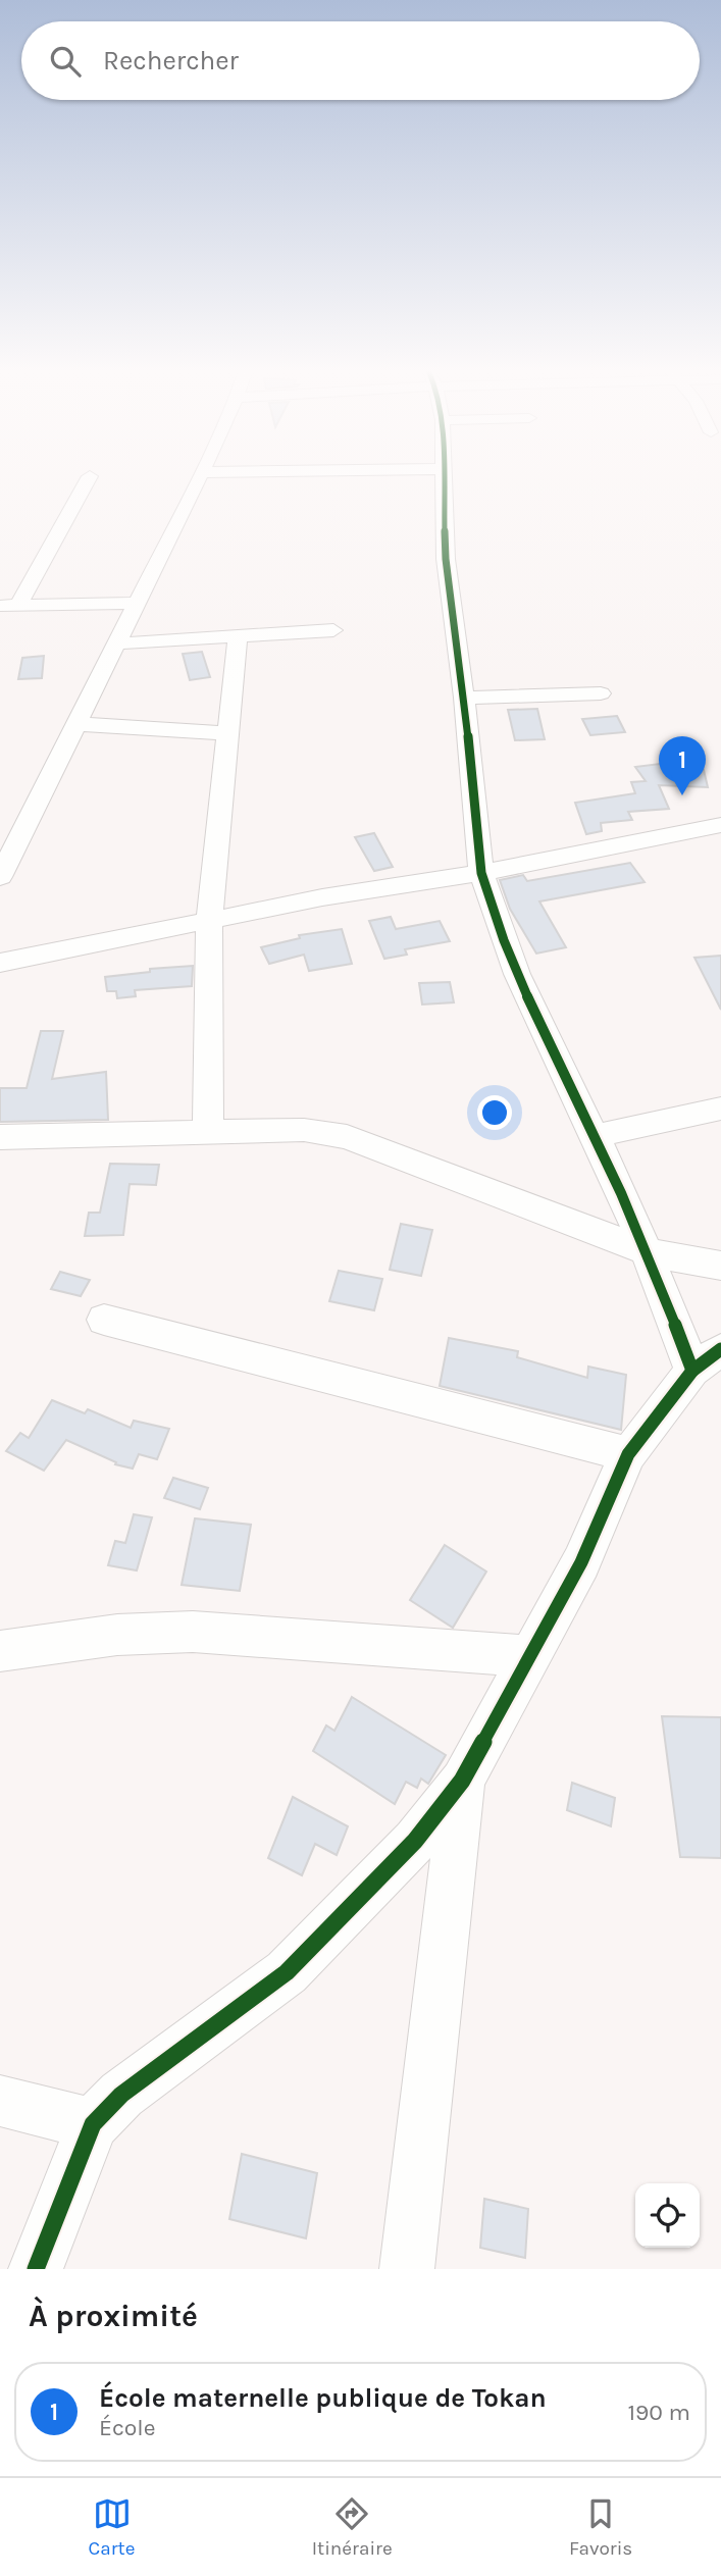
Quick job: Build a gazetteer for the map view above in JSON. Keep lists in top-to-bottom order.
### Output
{
  "page": {
    "search": "Rechercher",
    "pins": "1",
    "heading": "À proximité",
    "list": [
      {
        "mark": "1",
        "name": "École maternelle publique de Tokan",
        "note": "École",
        "value": "190 m"
      }
    ],
    "nav": ["Carte", "Itinéraire", "Favoris"]
  }
}
